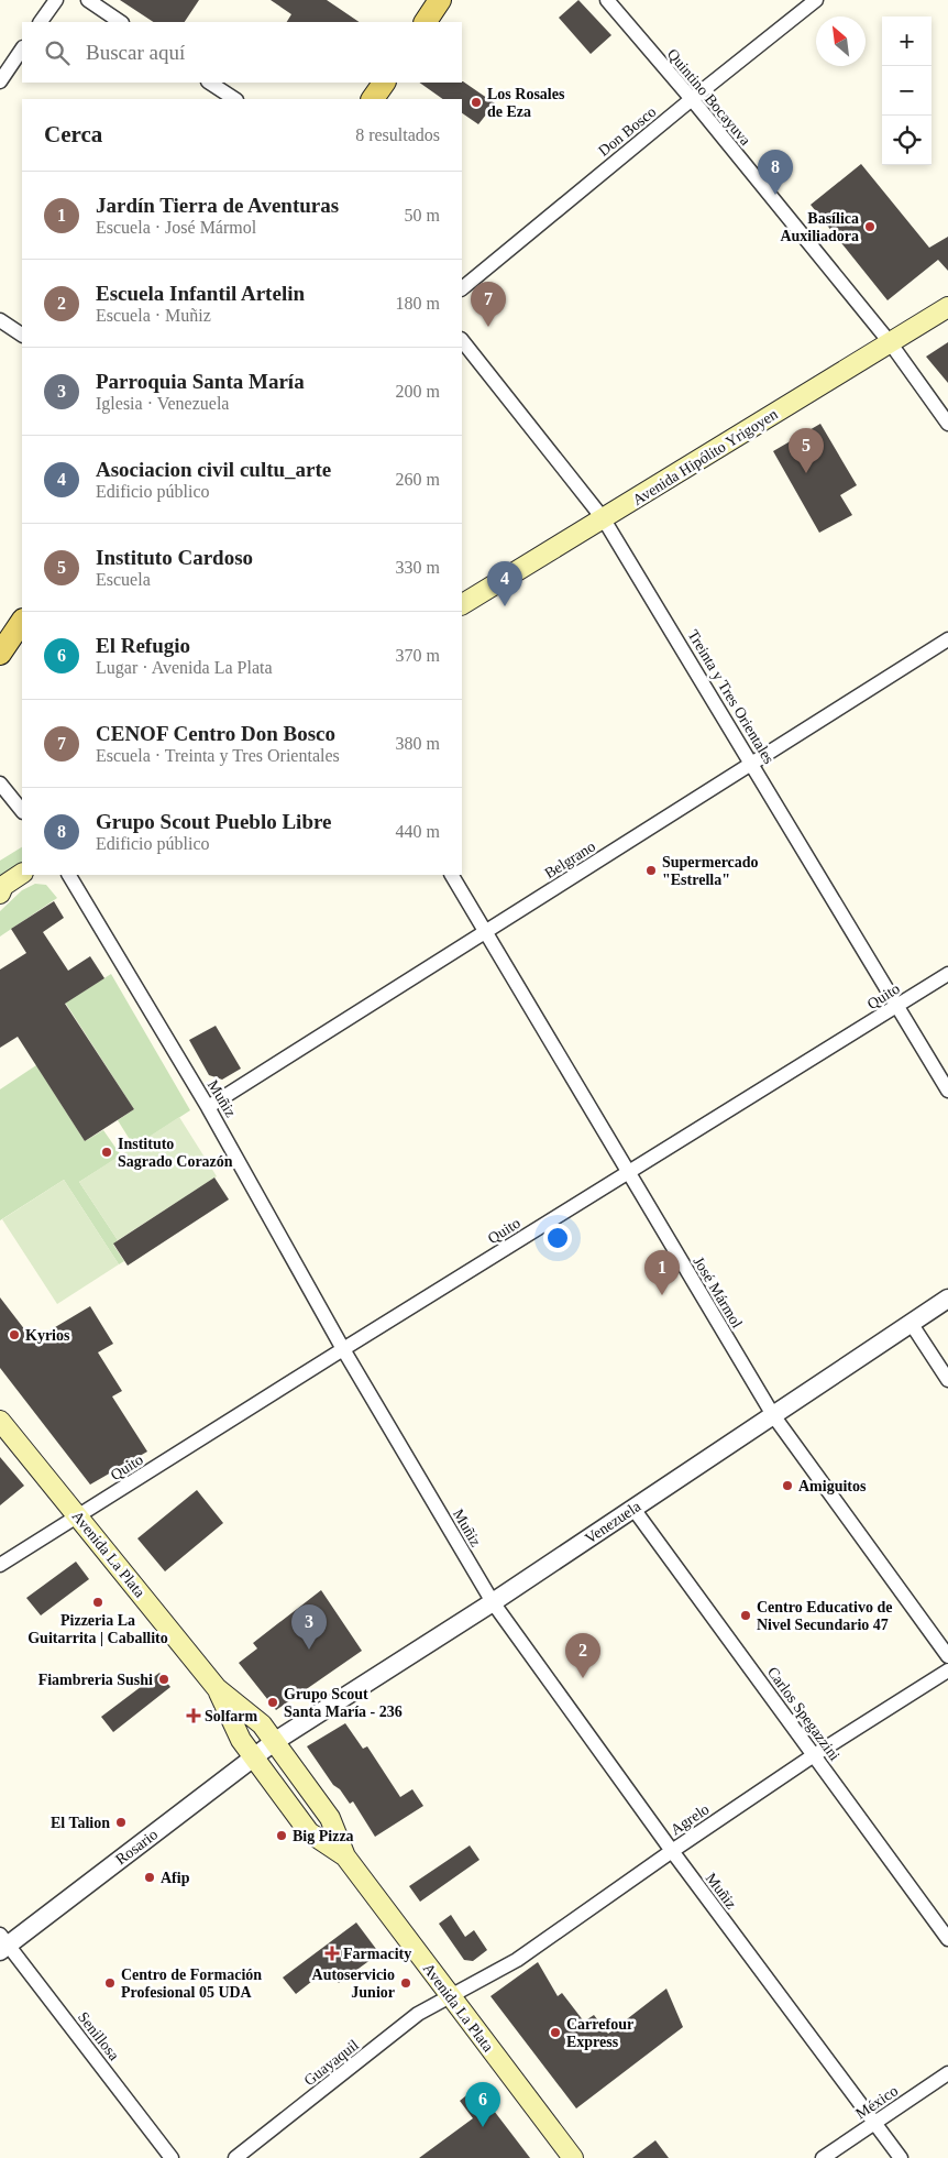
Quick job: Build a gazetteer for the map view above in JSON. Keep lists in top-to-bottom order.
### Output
{
  "streets": {
    "main road": ["Avenida Hipólito Yrigoyen", "Avenida La Plata"],
    "street": [
      "Quintino Bocayuva",
      "Don Bosco",
      "Treinta y Tres Orientales",
      "Belgrano",
      "Quito",
      "Muñiz",
      "José Mármol",
      "Venezuela",
      "Carlos Spegazzini",
      "Agrelo",
      "Rosario",
      "Senillosa",
      "Guayaquil",
      "México"
    ]
  },
  "crossings": [
    ["Quintino Bocayuva", "Don Bosco"],
    ["Quintino Bocayuva", "Avenida Hipólito Yrigoyen"],
    ["Avenida Hipólito Yrigoyen", "Treinta y Tres Orientales"],
    ["Treinta y Tres Orientales", "Belgrano"],
    ["Treinta y Tres Orientales", "Quito"],
    ["Belgrano", "Muñiz"],
    ["Belgrano", "José Mármol"],
    ["Quito", "Muñiz"],
    ["Quito", "José Mármol"],
    ["Quito", "Avenida La Plata"],
    ["Muñiz", "Venezuela"],
    ["Muñiz", "Agrelo"],
    ["Muñiz", "México"],
    ["José Mármol", "Venezuela"],
    ["Venezuela", "Avenida La Plata"],
    ["Venezuela", "Carlos Spegazzini"],
    ["Venezuela", "Rosario"],
    ["Avenida La Plata", "Agrelo"],
    ["Avenida La Plata", "Rosario"],
    ["Avenida La Plata", "Guayaquil"],
    ["Carlos Spegazzini", "Agrelo"],
    ["Agrelo", "Guayaquil"],
    ["Rosario", "Senillosa"]
  ],
  "places": {
    "other": [
      "Los Rosales de Eza",
      "Basílica Auxiliadora",
      "Supermercado \"Estrella\"",
      "Instituto Sagrado Corazón",
      "Kyrios",
      "Amiguitos",
      "Pizzeria La Guitarrita | Caballito",
      "Centro Educativo de Nivel Secundario 47",
      "Fiambreria Sushi",
      "Grupo Scout Santa María - 236",
      "El Talion",
      "Big Pizza",
      "Afip",
      "Centro de Formación Profesional 05 UDA",
      "Autoservicio Junior",
      "Carrefour Express"
    ],
    "health": ["Solfarm", "Farmacity"]
  },
  "north": "top left",
  "page": {
    "map_buttons": ["+", "−"],
    "search": "Buscar aquí",
    "heading": ["Cerca", "8 resultados"],
    "pins": [
      "8",
      "7",
      "5",
      "4",
      "1",
      "3",
      "2",
      "6"
    ],
    "list": [
      {
        "mark": "1",
        "name": "Jardín Tierra de Aventuras",
        "note": "Escuela · José Mármol",
        "value": "50 m"
      },
      {
        "mark": "2",
        "name": "Escuela Infantil Artelin",
        "note": "Escuela · Muñiz",
        "value": "180 m"
      },
      {
        "mark": "3",
        "name": "Parroquia Santa María",
        "note": "Iglesia · Venezuela",
        "value": "200 m"
      },
      {
        "mark": "4",
        "name": "Asociacion civil cultu_arte",
        "note": "Edificio público",
        "value": "260 m"
      },
      {
        "mark": "5",
        "name": "Instituto Cardoso",
        "note": "Escuela",
        "value": "330 m"
      },
      {
        "mark": "6",
        "name": "El Refugio",
        "note": "Lugar · Avenida La Plata",
        "value": "370 m"
      },
      {
        "mark": "7",
        "name": "CENOF Centro Don Bosco",
        "note": "Escuela · Treinta y Tres Orientales",
        "value": "380 m"
      },
      {
        "mark": "8",
        "name": "Grupo Scout Pueblo Libre",
        "note": "Edificio público",
        "value": "440 m"
      }
    ]
  }
}
